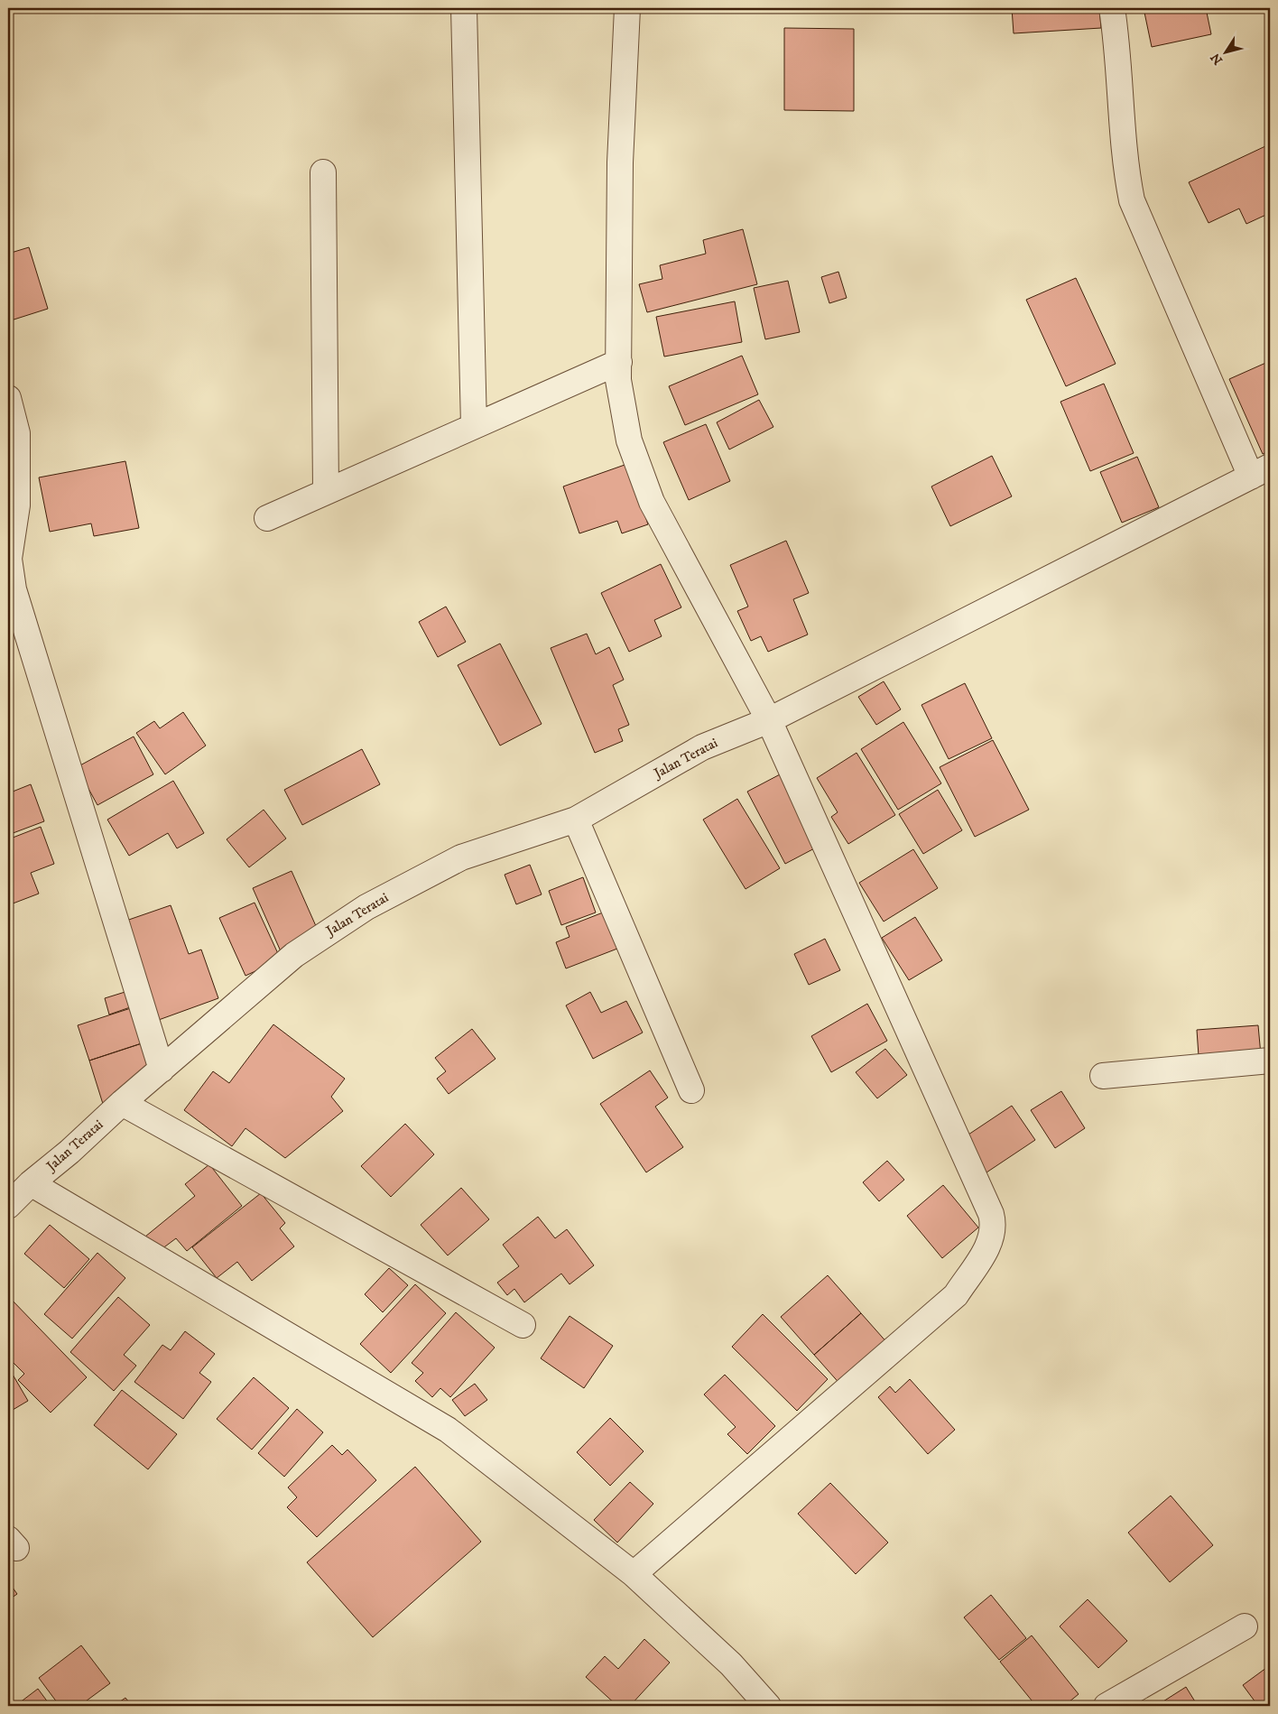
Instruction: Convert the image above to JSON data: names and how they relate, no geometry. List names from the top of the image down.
{
  "streets": {
    "street": ["Jalan Teratai"]
  },
  "north": "bottom left"
}
